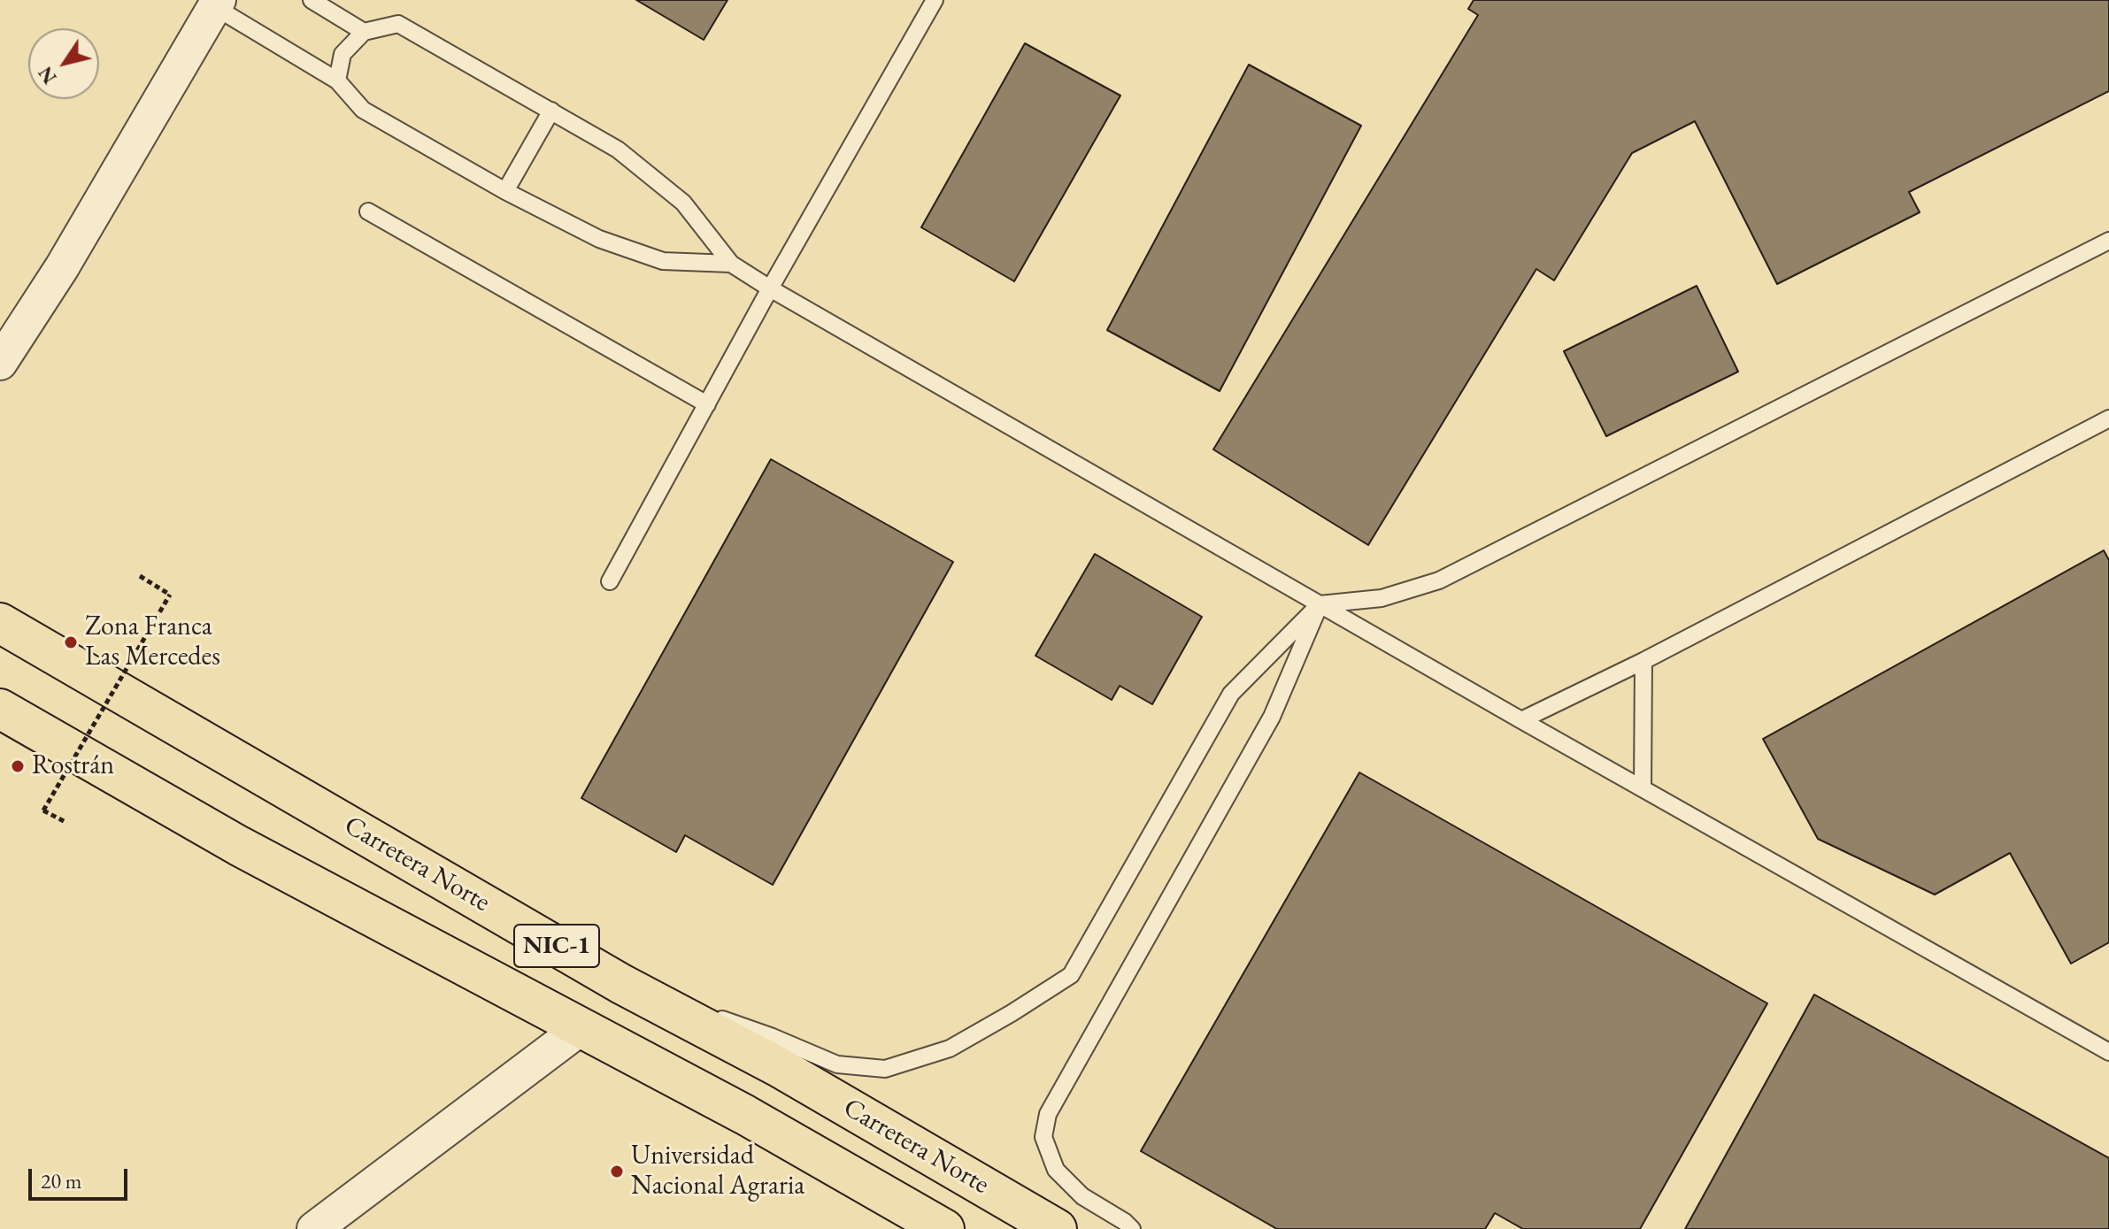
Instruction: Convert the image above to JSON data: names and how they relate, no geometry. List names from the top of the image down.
{
  "streets": {
    "highway": ["Carretera Norte", "NIC-1"]
  },
  "places": ["Zona Franca Las Mercedes", "Rostrán", "Universidad Nacional Agraria"],
  "scale_bar": "20 m",
  "north": "bottom left"
}
